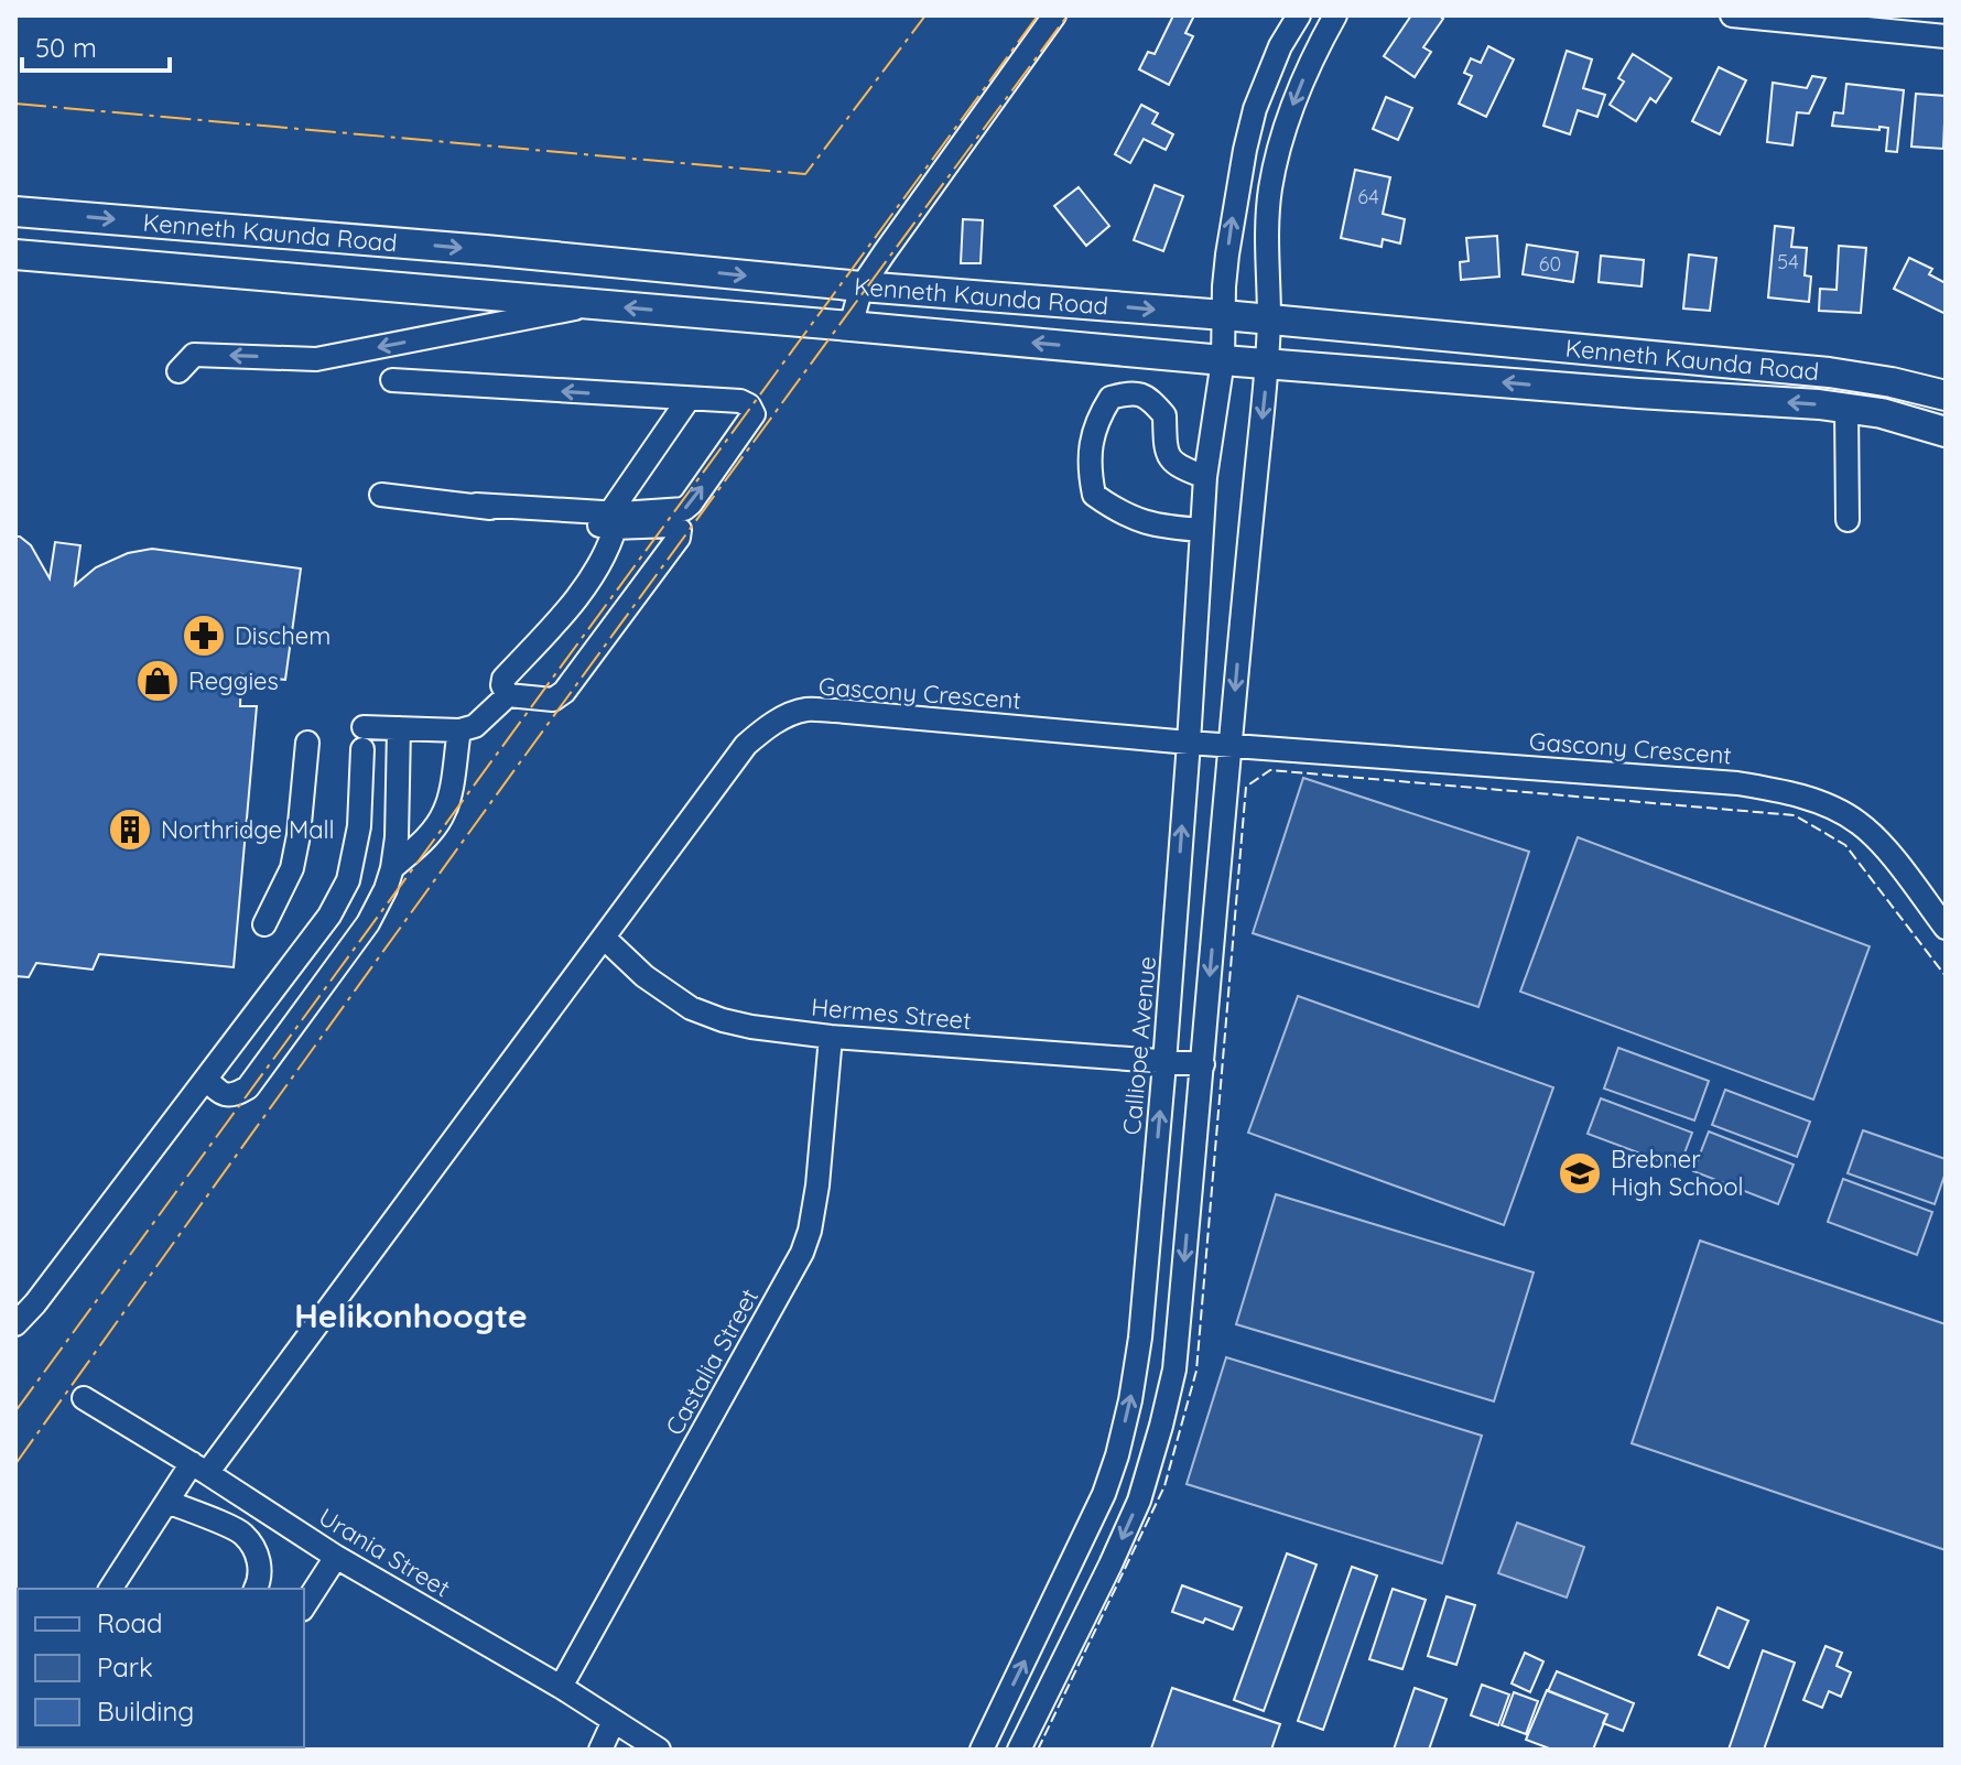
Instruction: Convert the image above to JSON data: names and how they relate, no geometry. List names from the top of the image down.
{
  "streets": {
    "main road": ["Kenneth Kaunda Road"],
    "street": [
      "Gascony Crescent",
      "Hermes Street",
      "Calliope Avenue",
      "Castalia Street",
      "Urania Street"
    ]
  },
  "crossings": [
    ["Kenneth Kaunda Road", "Calliope Avenue"],
    ["Gascony Crescent", "Hermes Street"],
    ["Gascony Crescent", "Calliope Avenue"],
    ["Gascony Crescent", "Urania Street"],
    ["Hermes Street", "Calliope Avenue"],
    ["Hermes Street", "Castalia Street"],
    ["Castalia Street", "Urania Street"]
  ],
  "districts": ["Helikonhoogte"],
  "places": {
    "pharmacy": ["Dischem"],
    "shop": ["Reggies"],
    "building": ["Northridge Mall"],
    "school or university": ["Brebner High School"]
  },
  "house_numbers": ["64", "54", "60"],
  "legend": ["Road", "Park", "Building"],
  "scale_bar": "50 m"
}
